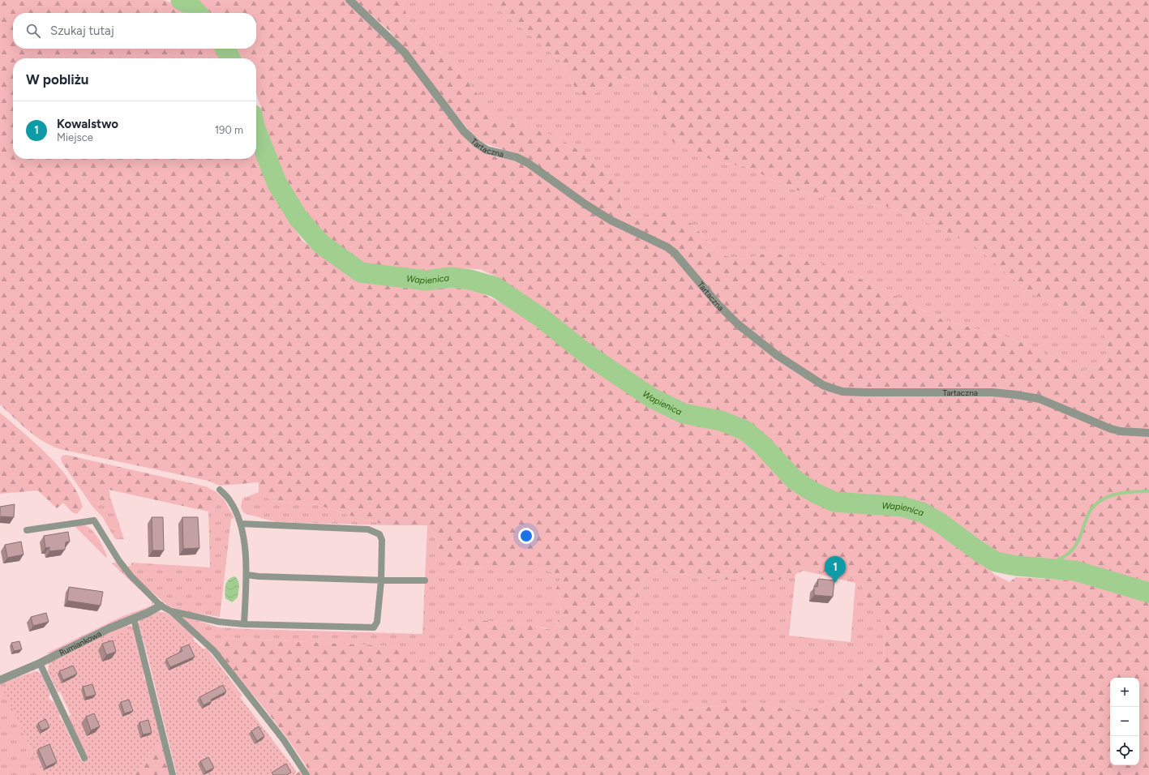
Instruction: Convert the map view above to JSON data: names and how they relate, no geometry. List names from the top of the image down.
{
  "streets": {
    "street": ["Tartaczna", "Rumiankowa"]
  },
  "water": ["Wapienica"],
  "page": {
    "search": "Szukaj tutaj",
    "heading": "W pobliżu",
    "list": [
      {
        "mark": "1",
        "name": "Kowalstwo",
        "note": "Miejsce",
        "value": "190 m"
      }
    ],
    "pins": "1",
    "map_buttons": ["+", "−"]
  }
}
